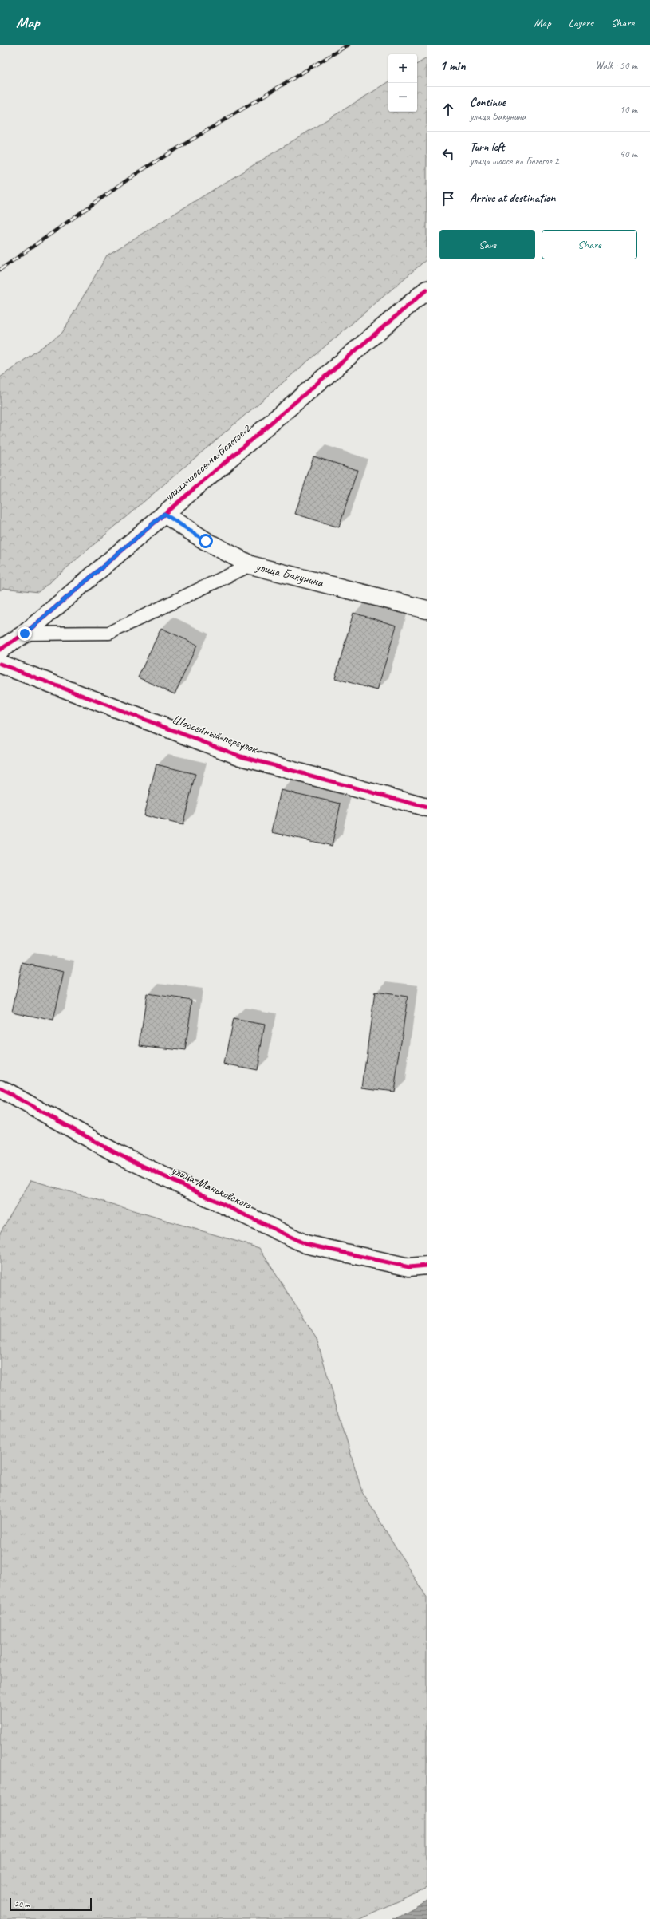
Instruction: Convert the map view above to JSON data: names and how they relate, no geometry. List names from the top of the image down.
{
  "streets": {
    "street": [
      "улица шоссе на Бологое 2",
      "улица Бакунина",
      "Шоссейный переулок",
      "улица Маньковского"
    ]
  },
  "crossings": [
    ["улица шоссе на Бологое 2", "улица Бакунина"]
  ],
  "scale_bar": "20 m",
  "page": {
    "header": "Map",
    "nav": ["Map", "Layers", "Share"],
    "heading": ["1 min", "Walk · 50 m"],
    "map_buttons": ["+", "−"],
    "list": [
      ["Continue", "улица Бакунина", "10 m"],
      ["Turn left", "улица шоссе на Бологое 2", "40 m"],
      "Arrive at destination"
    ],
    "buttons": ["Save", "Share"],
    "scale": "20 m"
  }
}
